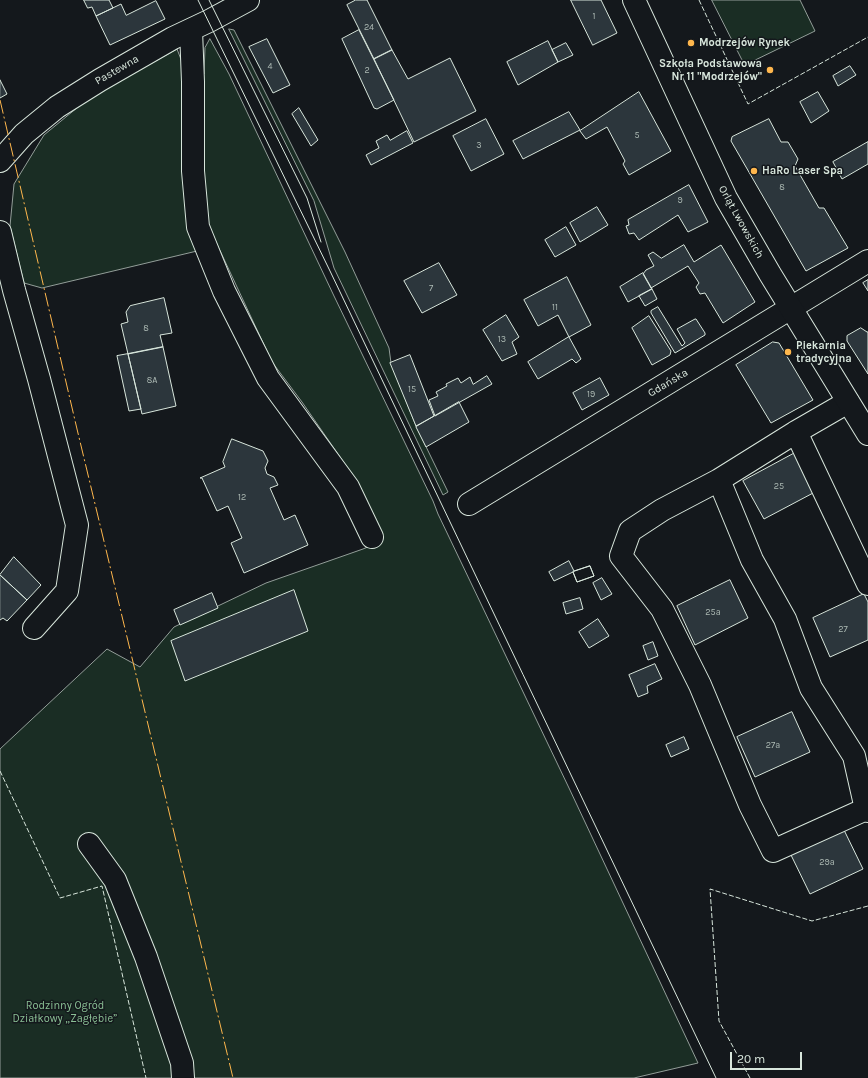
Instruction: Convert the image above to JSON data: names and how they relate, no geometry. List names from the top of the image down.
{
  "streets": {
    "street": ["Pastewna", "Orląt Lwowskich", "Gdańska"]
  },
  "crossings": [
    ["Orląt Lwowskich", "Gdańska"]
  ],
  "parks": ["Rodzinny Ogród Działkowy „Zagłębie”"],
  "places": [
    "Modrzejów Rynek",
    "Szkoła Podstawowa Nr 11 \"Modrzejów\"",
    "HaRo Laser Spa",
    "Piekarnia tradycyjna"
  ],
  "house_numbers": [
    "1",
    "24",
    "4",
    "2",
    "5",
    "3",
    "8",
    "9",
    "7",
    "11",
    "8",
    "13",
    "8A",
    "15",
    "19",
    "25",
    "12",
    "25a",
    "27",
    "27a",
    "29a"
  ],
  "scale_bar": "20 m"
}
